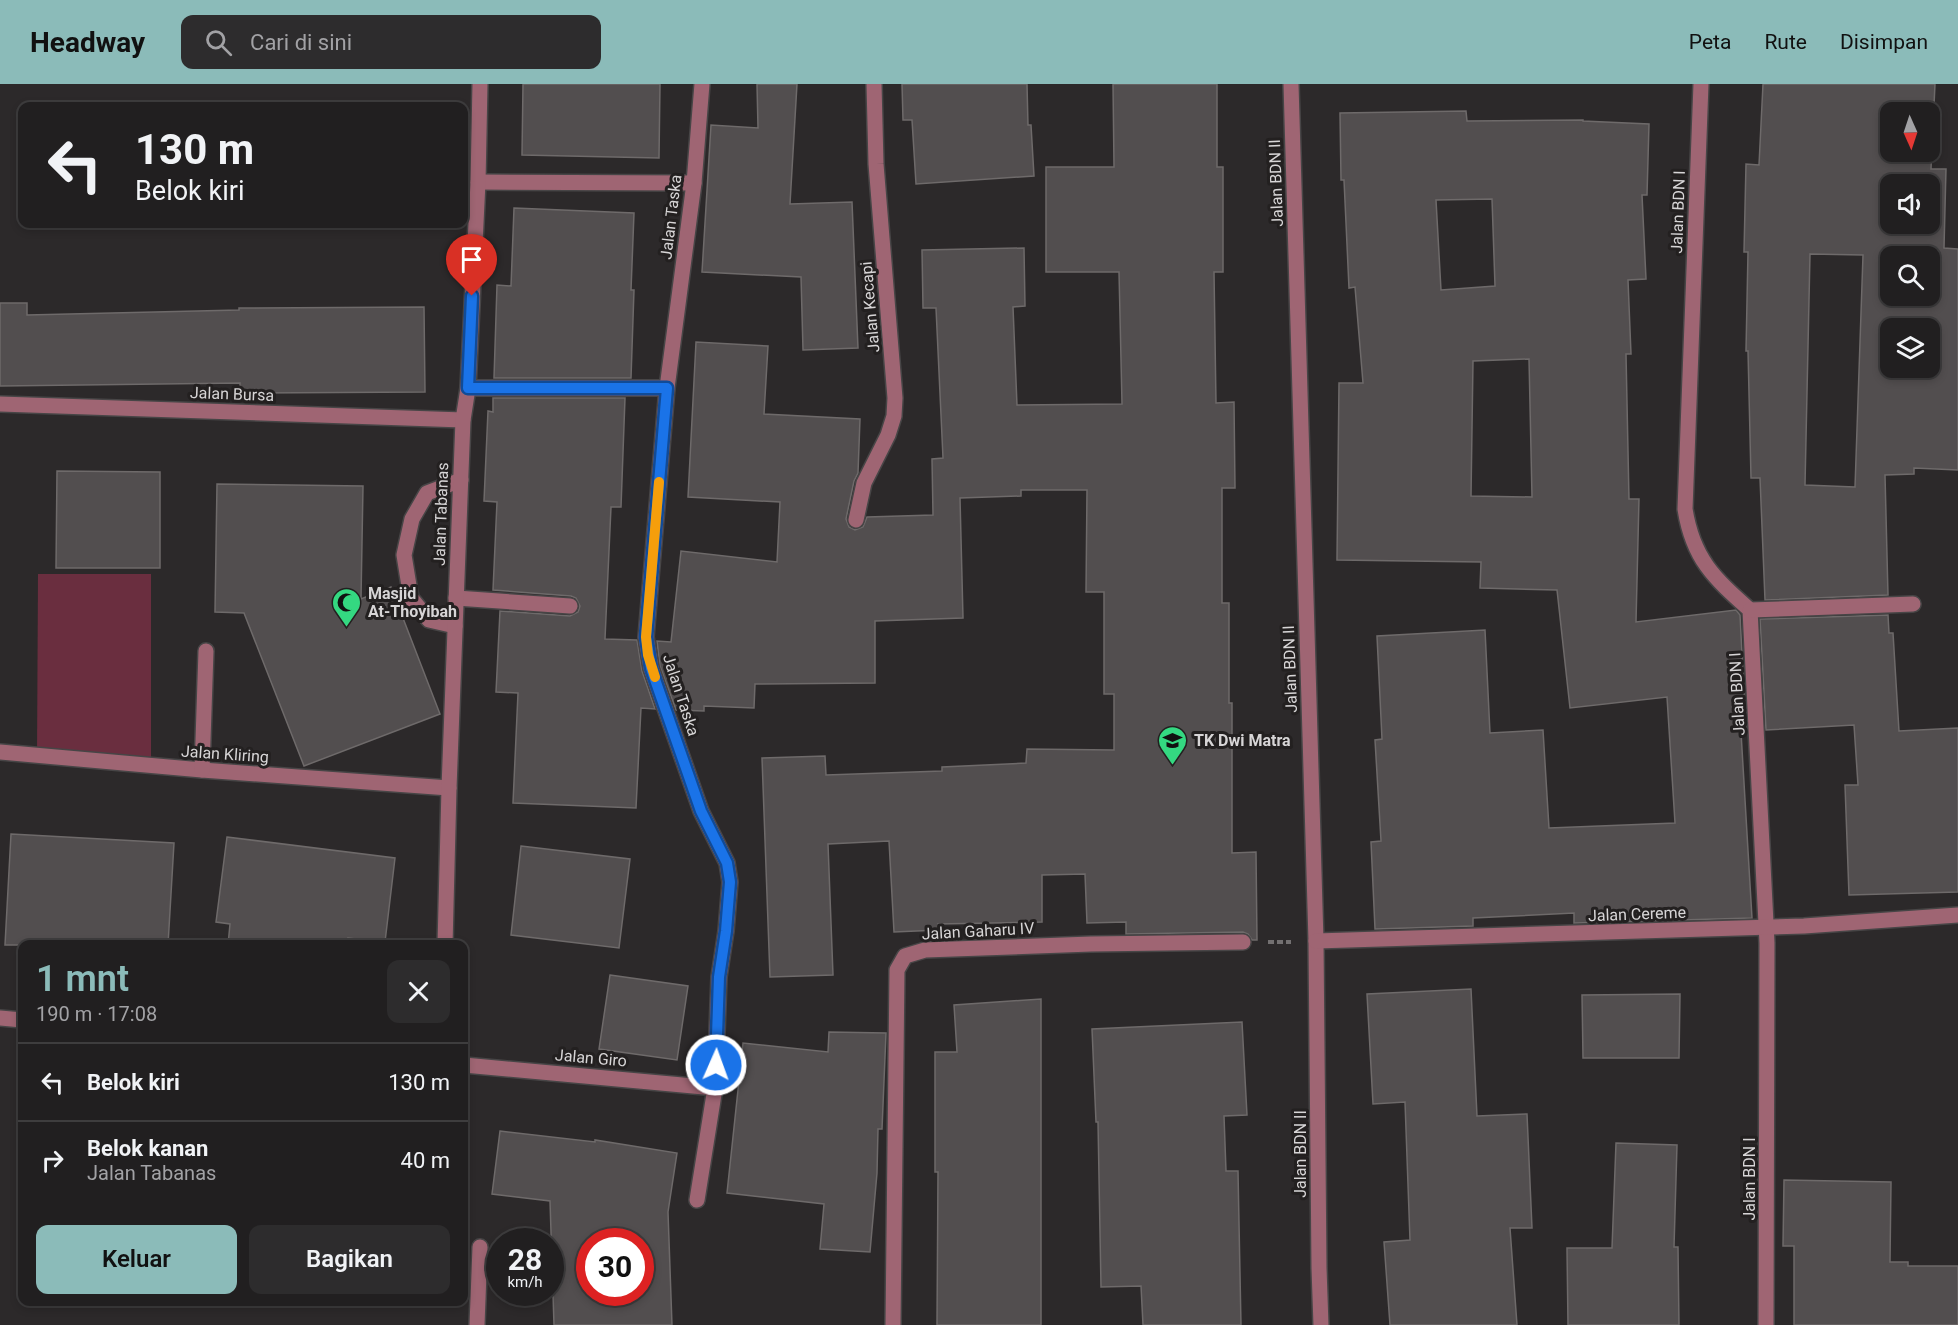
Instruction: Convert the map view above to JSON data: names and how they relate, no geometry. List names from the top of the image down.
{
  "streets": {
    "street": [
      "Jalan BDN II",
      "Jalan BDN I",
      "Jalan Taska",
      "Jalan Kecapi",
      "Jalan Bursa",
      "Jalan Tabanas",
      "Jalan Kliring",
      "Jalan Cereme",
      "Jalan Gaharu IV",
      "Jalan Giro"
    ]
  },
  "crossings": [
    ["Jalan BDN II", "Jalan Cereme"],
    ["Jalan BDN I", "Jalan Cereme"],
    ["Jalan Taska", "Jalan Giro"],
    ["Jalan Bursa", "Jalan Tabanas"],
    ["Jalan Tabanas", "Jalan Kliring"]
  ],
  "places": {
    "mosque": ["Masjid At-Thoyibah"],
    "school or university": ["TK Dwi Matra"]
  },
  "north": "bottom",
  "page": {
    "header": "Headway",
    "search": "Cari di sini",
    "nav": ["Peta", "Rute", "Disimpan"],
    "turn": ["130 m", "Belok kiri"],
    "heading": ["1 mnt", "190 m · 17:08"],
    "list": [
      {
        "name": "Belok kiri",
        "value": "130 m"
      },
      {
        "name": "Belok kanan",
        "note": "Jalan Tabanas",
        "value": "40 m"
      }
    ],
    "buttons": ["Keluar", "Bagikan"],
    "speed": "28 km/h",
    "limit": "30"
  }
}
